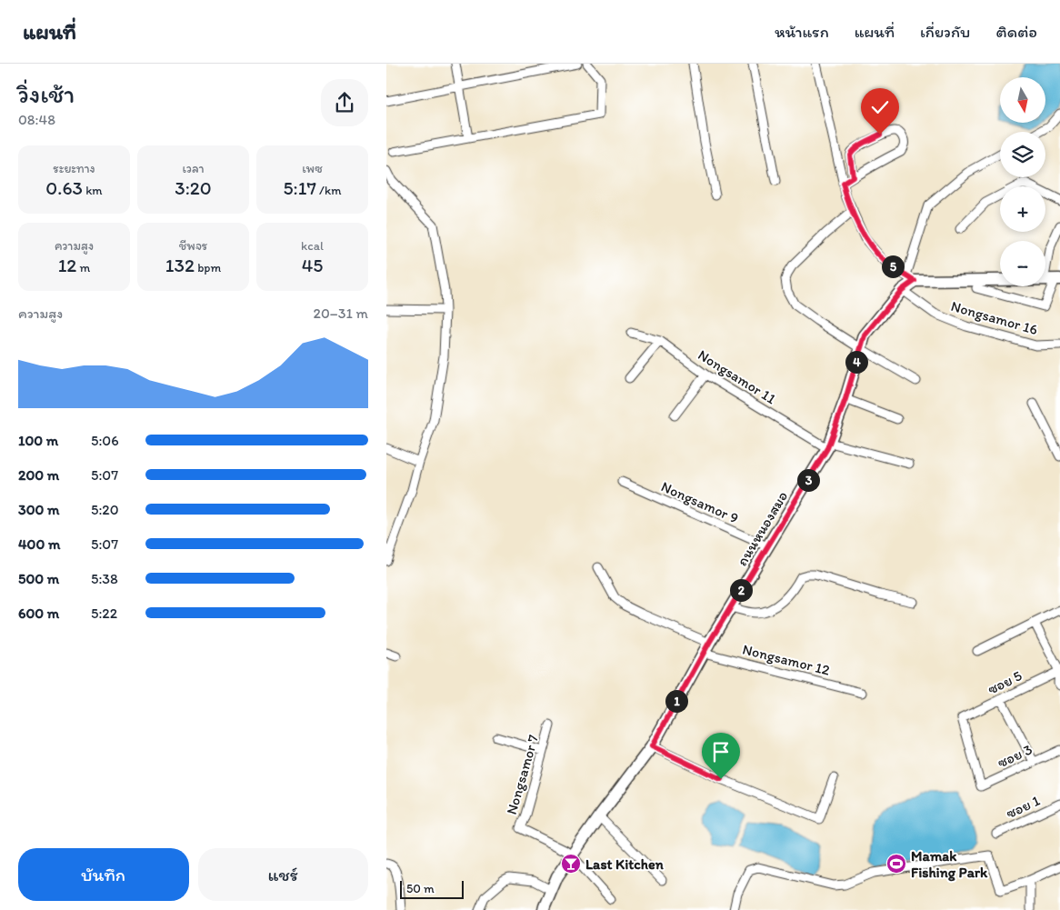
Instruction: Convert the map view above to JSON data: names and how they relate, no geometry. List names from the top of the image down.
{
  "streets": {
    "street": [
      "Nongsamor 16",
      "Nongsamor 11",
      "Nongsamor 9",
      "ถนนหนองสมอ",
      "Nongsamor 12",
      "ซอย 5",
      "ซอย 3",
      "Nongsamor 7",
      "ซอย 1"
    ]
  },
  "crossings": [
    ["Nongsamor 16", "ถนนหนองสมอ"],
    ["Nongsamor 11", "ถนนหนองสมอ"],
    ["Nongsamor 9", "ถนนหนองสมอ"],
    ["ถนนหนองสมอ", "Nongsamor 12"],
    ["ถนนหนองสมอ", "Nongsamor 7"],
    ["ซอย 5", "ซอย 3"]
  ],
  "places": {
    "bar": ["Last Kitchen"],
    "sports": ["Mamak Fishing Park"]
  },
  "scale_bar": "50 m",
  "north": "bottom",
  "page": {
    "header": "แผนที่",
    "nav": [
      "หน้าแรก",
      "แผนที่",
      "เกี่ยวกับ",
      "ติดต่อ"
    ],
    "heading": ["วิ่งเช้า", "08:48"],
    "map_buttons": ["+", "−"],
    "stats": [
      ["ระยะทาง", "0.63 km"],
      ["เวลา", "3:20"],
      ["เพซ", "5:17 /km"],
      ["ความสูง", "12 m"],
      ["ชีพจร", "132 bpm"],
      ["kcal", "45"]
    ],
    "pins": [
      "5",
      "4",
      "3",
      "2",
      "1"
    ],
    "chart": ["ความสูง", "20–31 m"],
    "list": [
      {
        "name": "100 m",
        "note": "5:06"
      },
      {
        "name": "200 m",
        "note": "5:07"
      },
      {
        "name": "300 m",
        "note": "5:20"
      },
      {
        "name": "400 m",
        "note": "5:07"
      },
      {
        "name": "500 m",
        "note": "5:38"
      },
      {
        "name": "600 m",
        "note": "5:22"
      }
    ],
    "buttons": ["บันทึก", "แชร์"],
    "scale": "50 m"
  }
}
